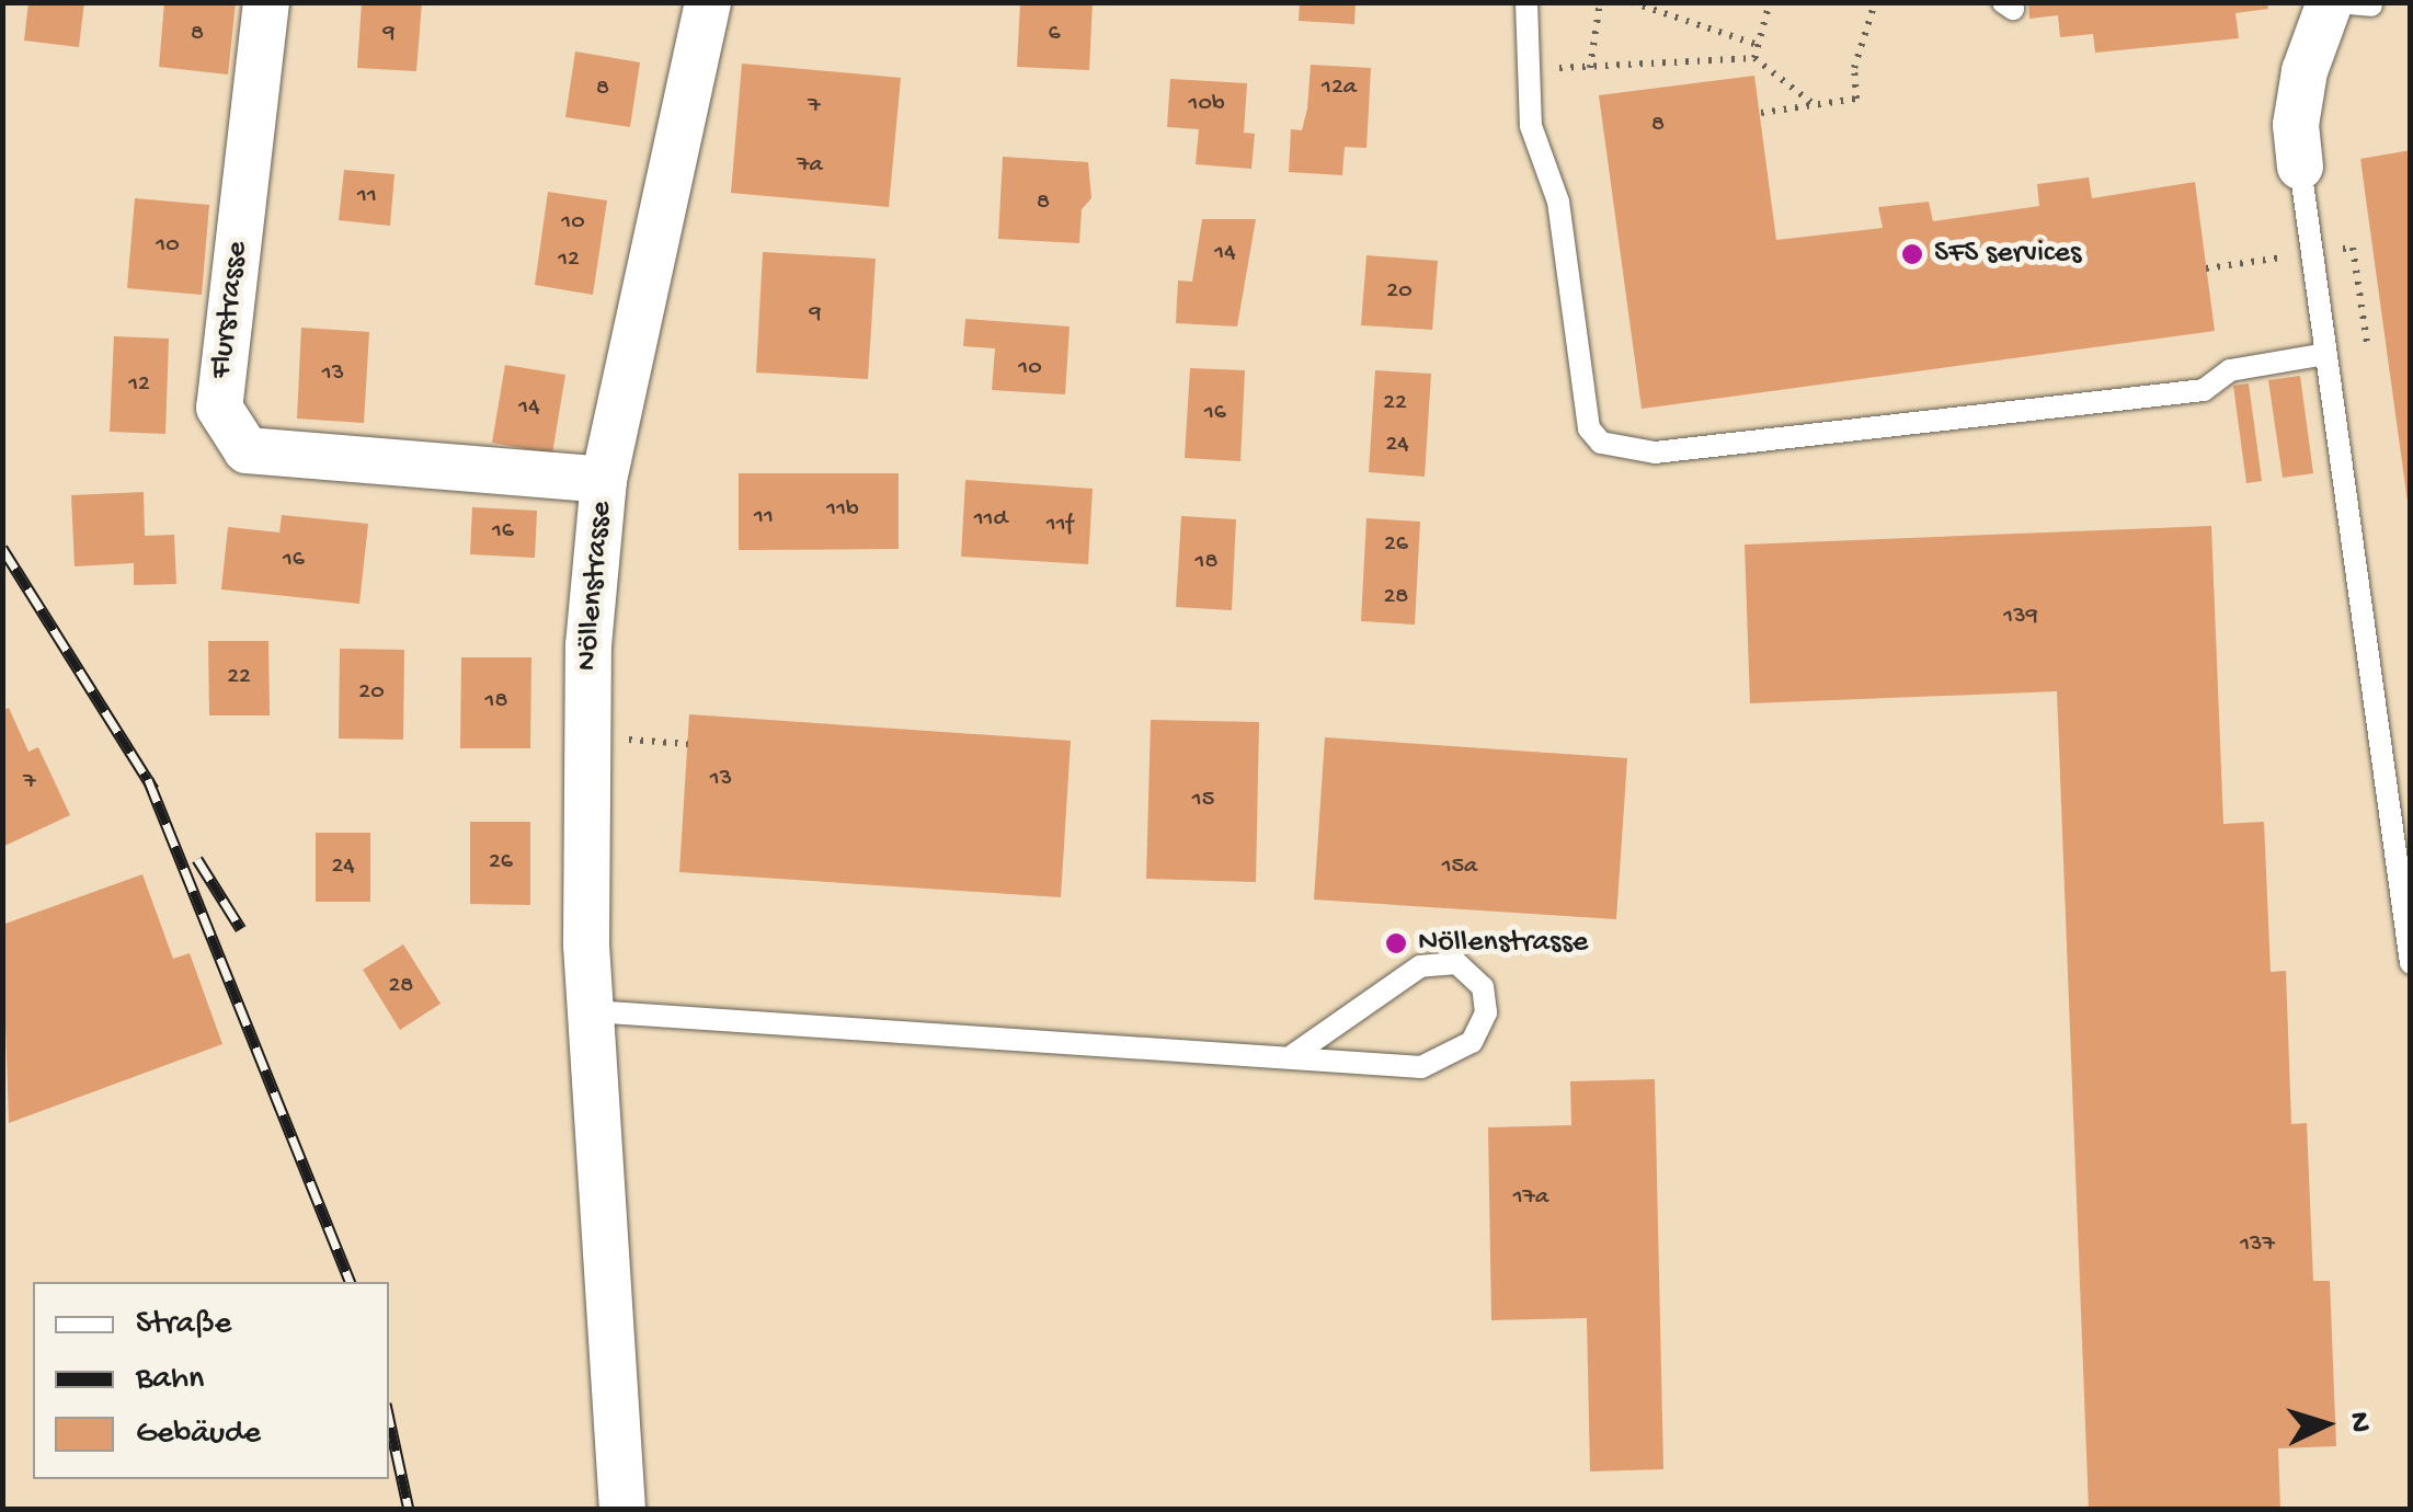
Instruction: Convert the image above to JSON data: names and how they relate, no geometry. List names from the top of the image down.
{
  "streets": {
    "street": ["Flurstrasse", "Nöllenstrasse"]
  },
  "crossings": [
    ["Flurstrasse", "Nöllenstrasse"]
  ],
  "places": ["SFS services", "Nöllenstrasse"],
  "house_numbers": [
    "8",
    "9",
    "6",
    "12a",
    "8",
    "10b",
    "7",
    "8",
    "7a",
    "11",
    "8",
    "10",
    "10",
    "14",
    "12",
    "20",
    "9",
    "10",
    "13",
    "12",
    "22",
    "14",
    "16",
    "24",
    "11b",
    "11",
    "11d",
    "11f",
    "16",
    "26",
    "16",
    "18",
    "28",
    "139",
    "22",
    "20",
    "18",
    "13",
    "7",
    "15",
    "26",
    "24",
    "15a",
    "28",
    "17a",
    "137"
  ],
  "legend": ["Straße", "Bahn", "Gebäude"],
  "north": "right"
}
